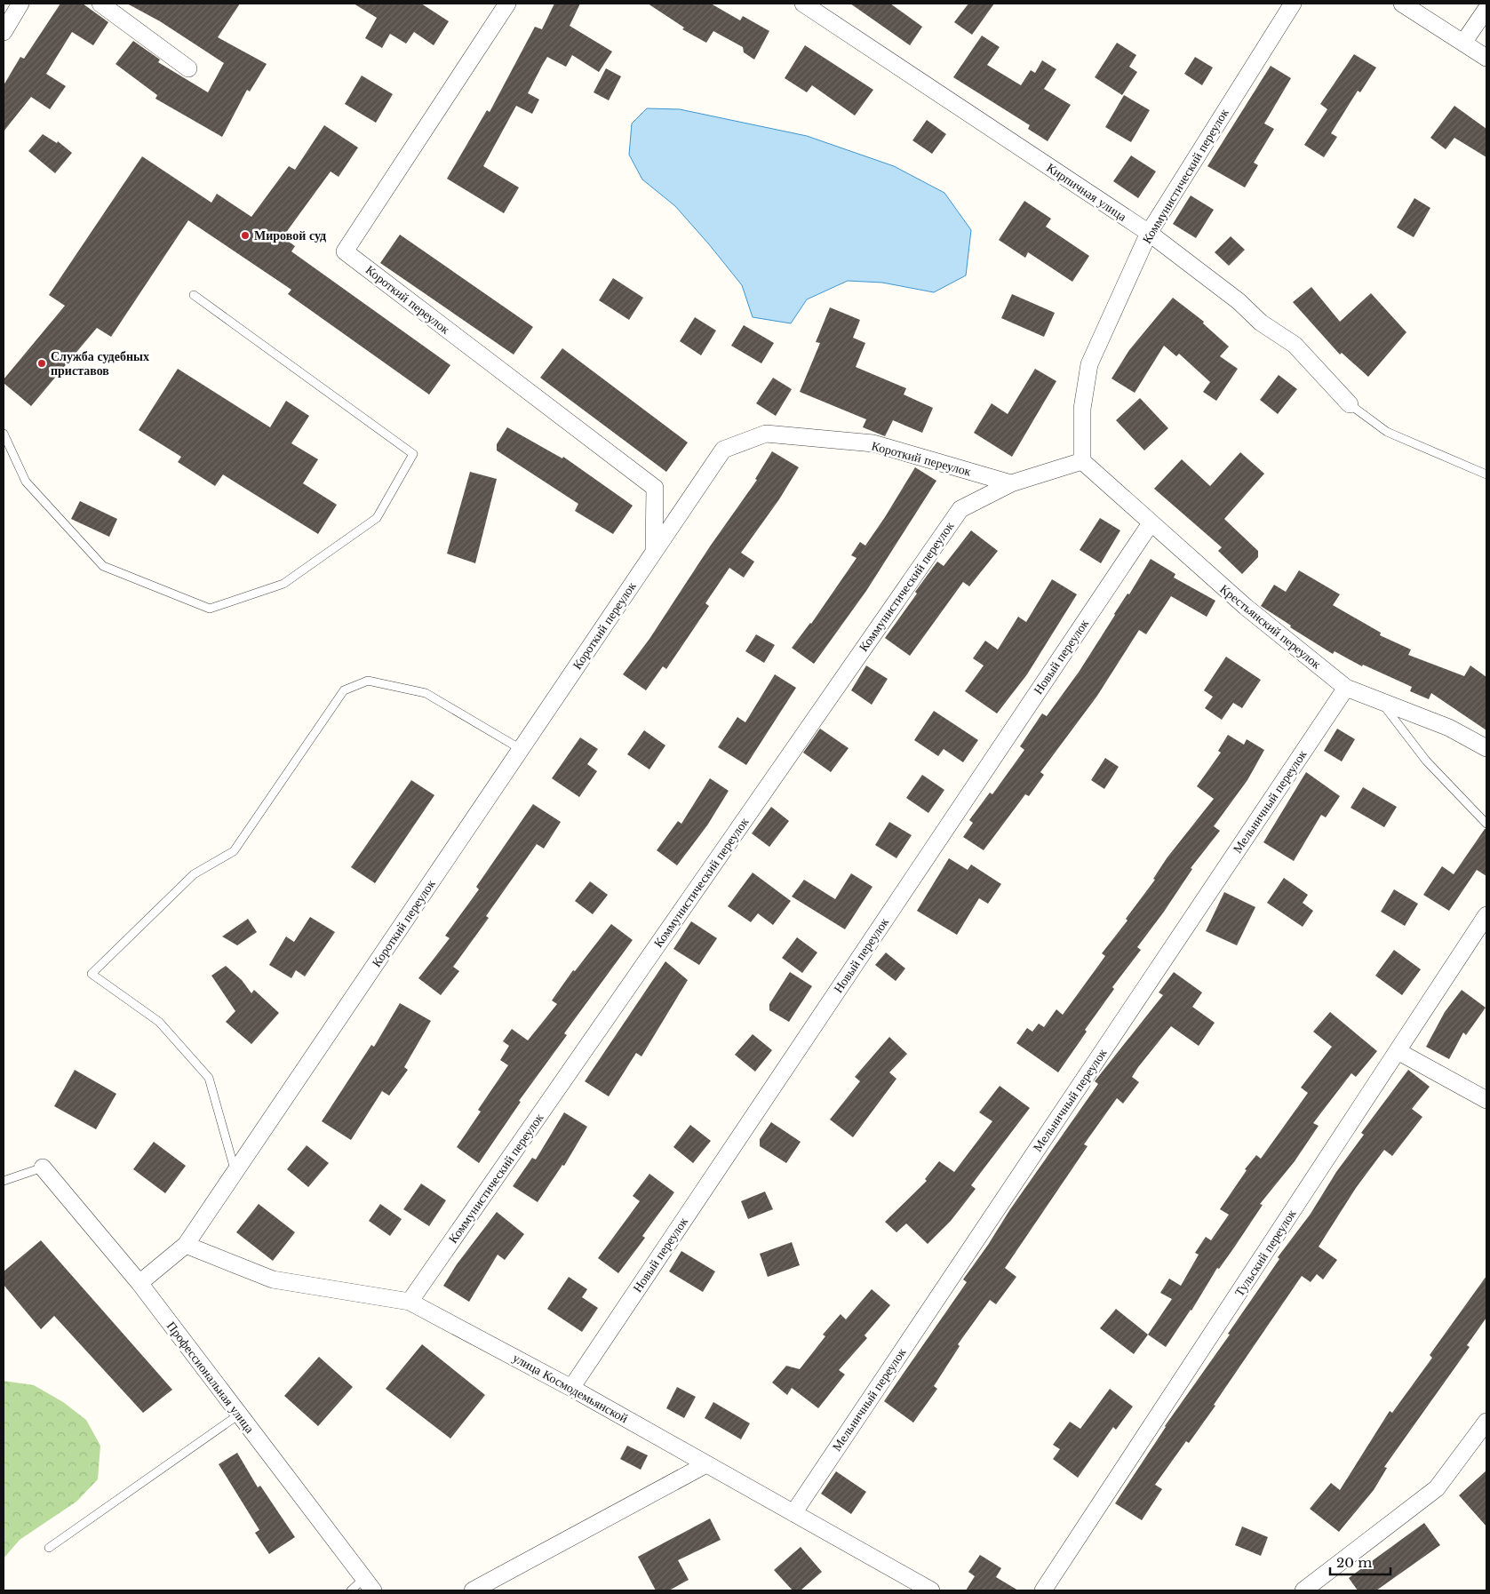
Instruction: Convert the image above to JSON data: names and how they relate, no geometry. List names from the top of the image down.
{
  "streets": {
    "street": [
      "Коммунистический переулок",
      "Кирпичная улица",
      "Короткий переулок",
      "Крестьянский переулок",
      "Новый переулок",
      "Мельничный переулок",
      "Тульский переулок",
      "Профессиональная улица",
      "улица Космодемьянской"
    ]
  },
  "crossings": [
    ["Коммунистический переулок", "Кирпичная улица"],
    ["Коммунистический переулок", "Короткий переулок"],
    ["Коммунистический переулок", "Крестьянский переулок"],
    ["Коммунистический переулок", "улица Космодемьянской"],
    ["Короткий переулок", "Профессиональная улица"],
    ["Короткий переулок", "улица Космодемьянской"],
    ["Крестьянский переулок", "Новый переулок"],
    ["Крестьянский переулок", "Мельничный переулок"],
    ["Новый переулок", "улица Космодемьянской"],
    ["Мельничный переулок", "улица Космодемьянской"]
  ],
  "places": ["Мировой суд", "Служба судебных приставов"],
  "scale_bar": "20 m"
}
